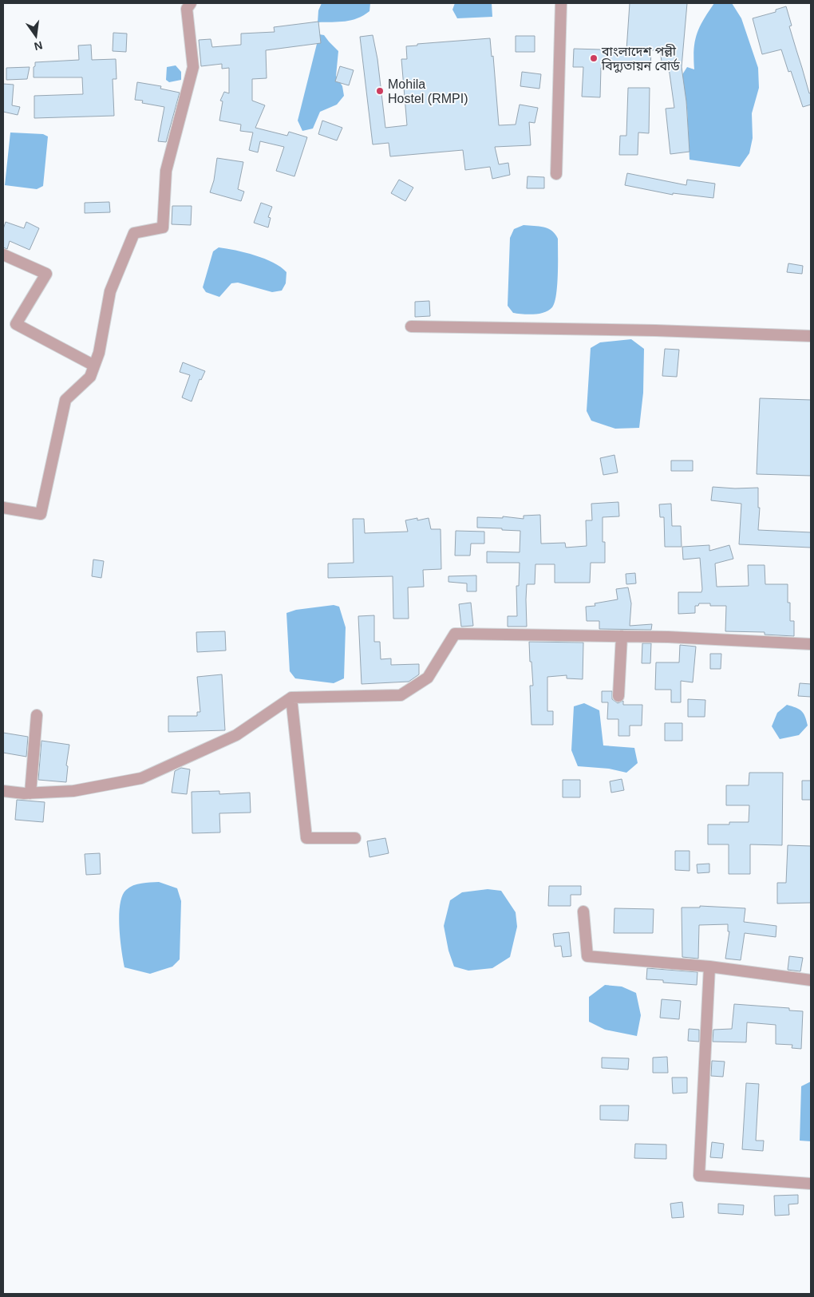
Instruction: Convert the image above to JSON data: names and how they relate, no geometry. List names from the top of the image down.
{
  "places": ["বাংলাদেশ পল্লী বিদ্যুতায়ন বোর্ড", "Mohila Hostel (RMPI)"],
  "north": "bottom"
}
